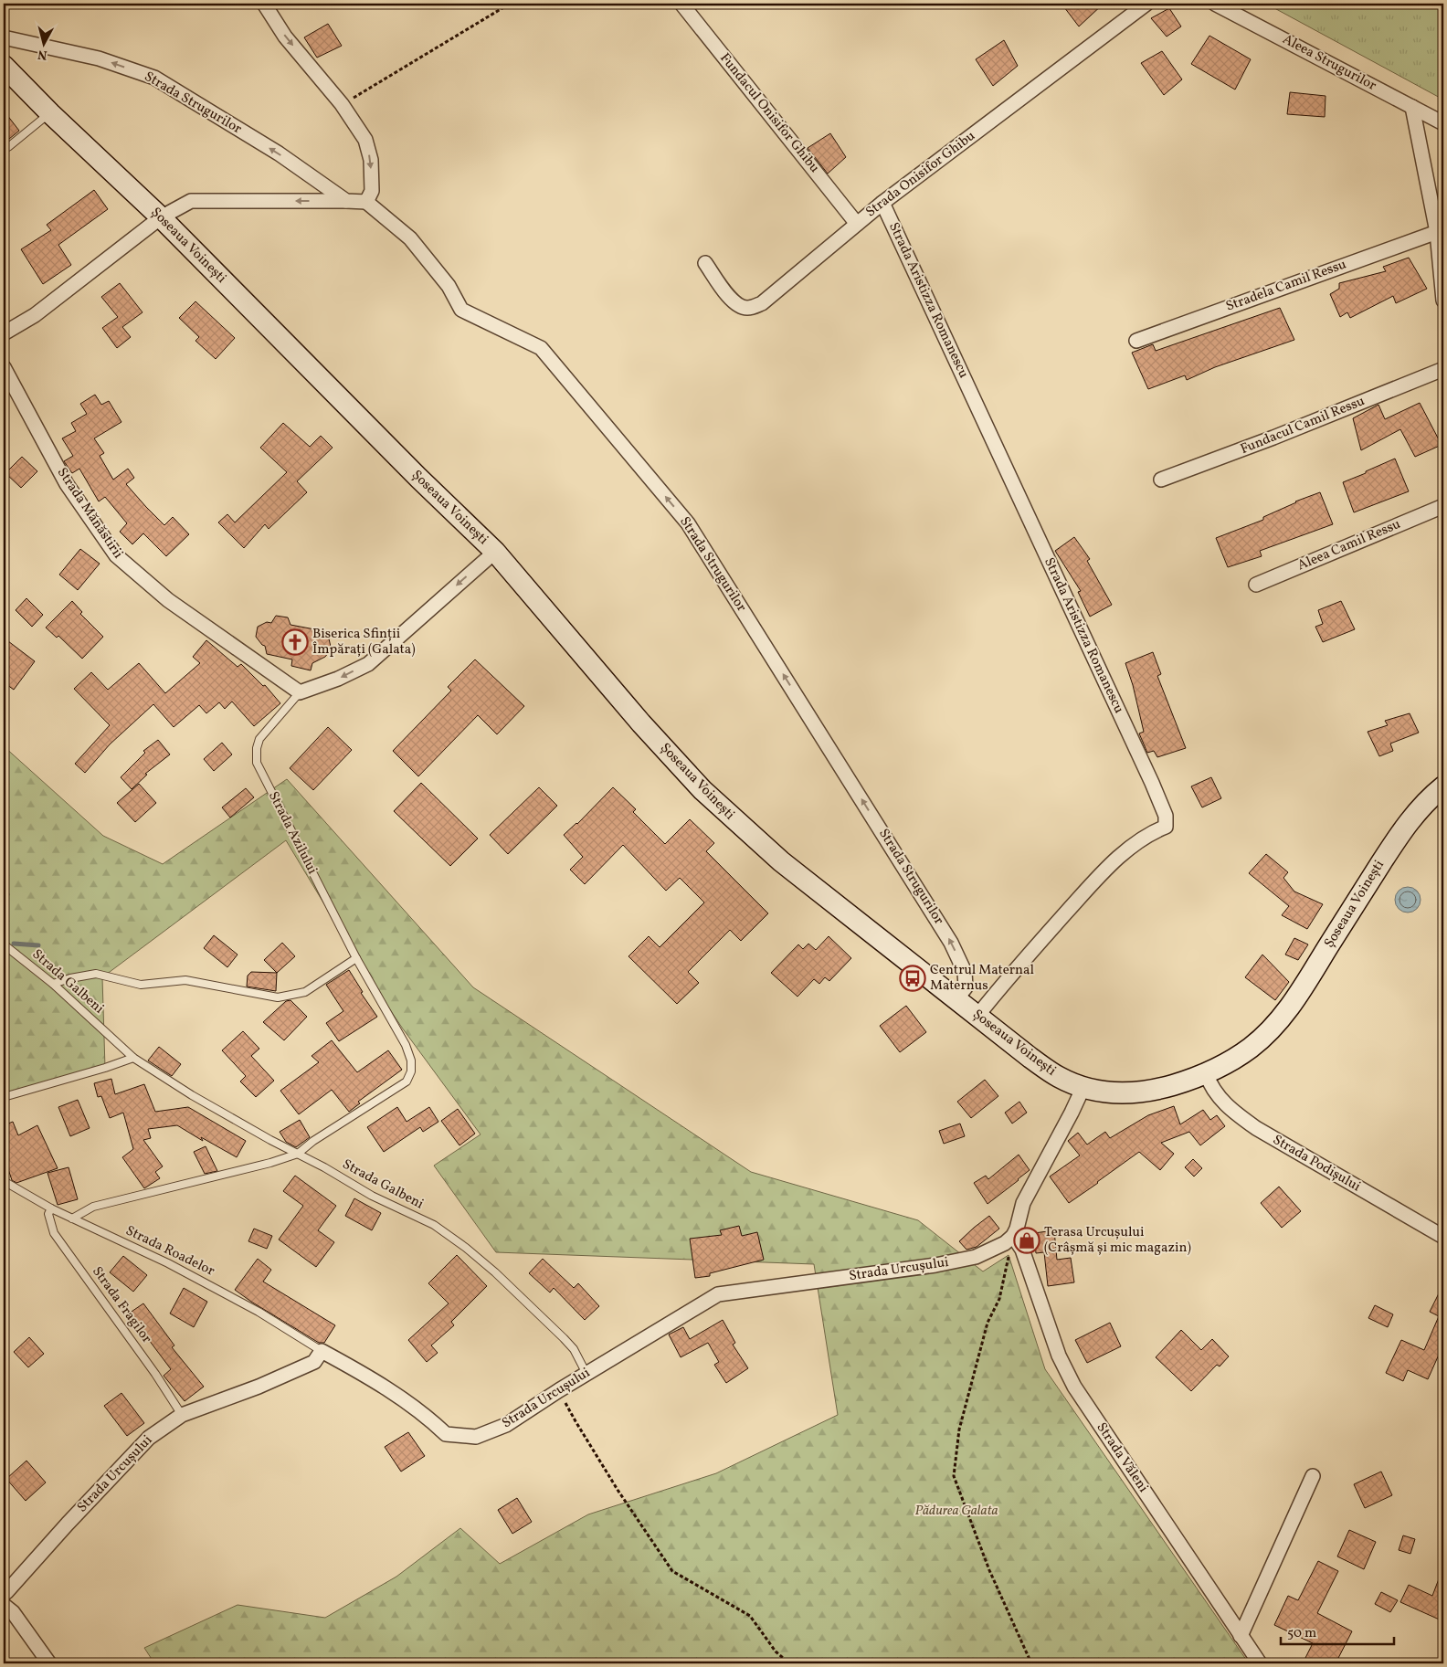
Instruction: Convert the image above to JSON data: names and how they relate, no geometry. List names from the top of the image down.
{
  "streets": {
    "main road": ["Șoseaua Voinești"],
    "street": [
      "Aleea Strugurilor",
      "Strada Strugurilor",
      "Fundacul Onisifor Ghibu",
      "Strada Onisifor Ghibu",
      "Stradela Camil Ressu",
      "Strada Aristizza Romanescu",
      "Fundacul Camil Ressu",
      "Strada Mănăstirii",
      "Aleea Camil Ressu",
      "Strada Azilului",
      "Strada Podișului",
      "Strada Urcușului",
      "Strada Văleni"
    ],
    "lane": ["Strada Galbeni", "Strada Roadelor", "Strada Fragilor"]
  },
  "crossings": [
    ["Strada Strugurilor", "Șoseaua Voinești"],
    ["Fundacul Onisifor Ghibu", "Strada Onisifor Ghibu"],
    ["Strada Onisifor Ghibu", "Strada Aristizza Romanescu"],
    ["Șoseaua Voinești", "Strada Aristizza Romanescu"],
    ["Șoseaua Voinești", "Strada Azilului"],
    ["Șoseaua Voinești", "Strada Podișului"],
    ["Strada Mănăstirii", "Strada Azilului"],
    ["Strada Azilului", "Strada Galbeni"],
    ["Strada Galbeni", "Strada Urcușului"],
    ["Strada Roadelor", "Strada Urcușului"],
    ["Strada Roadelor", "Strada Fragilor"],
    ["Strada Urcușului", "Strada Fragilor"],
    ["Strada Urcușului", "Strada Văleni"]
  ],
  "one_way": ["Strada Strugurilor"],
  "parks": ["Pădurea Galata"],
  "places": {
    "church": ["Biserica Sfinții Împărați (Galata)"],
    "bus stop": ["Centrul Maternal Maternus"],
    "shop": ["Terasa Urcușului (Crâșmă și mic magazin)"]
  },
  "scale_bar": "50 m",
  "north": "bottom"
}
